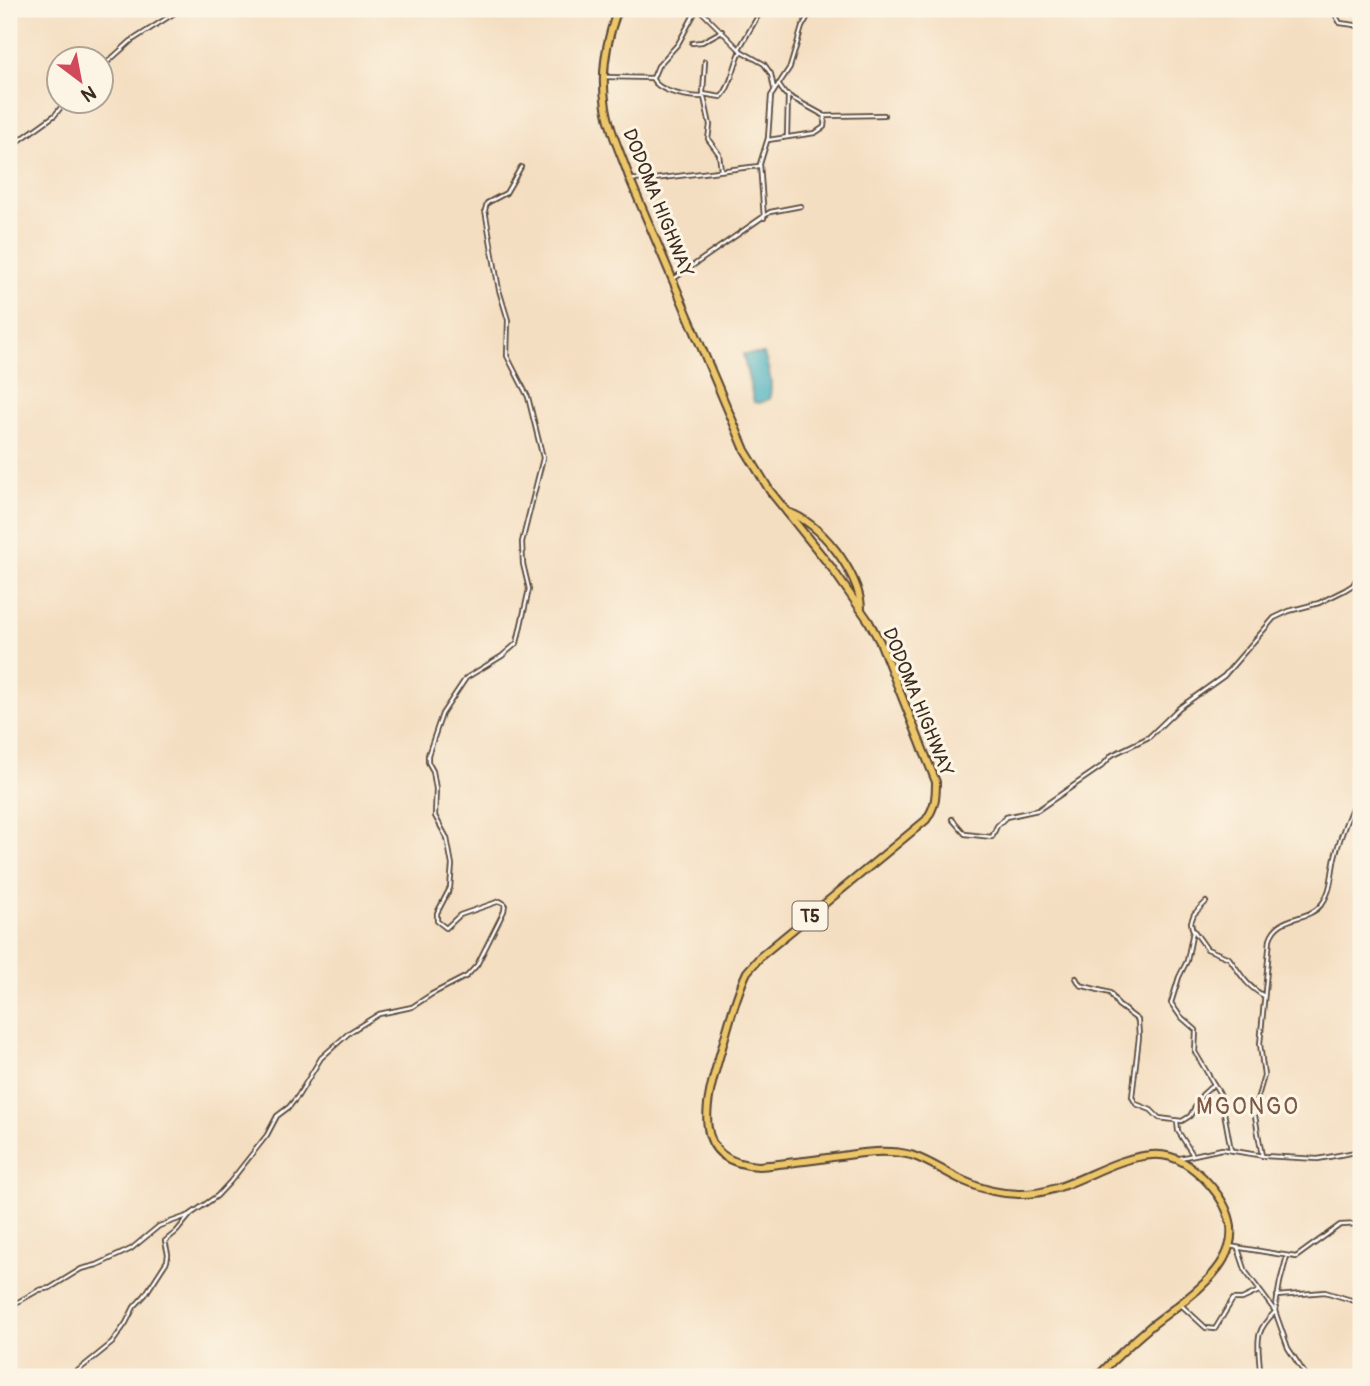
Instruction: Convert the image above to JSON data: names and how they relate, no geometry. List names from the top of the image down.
{
  "streets": {
    "highway": ["DODOMA HIGHWAY", "T5"]
  },
  "districts": ["MGONGO"],
  "north": "bottom right"
}
